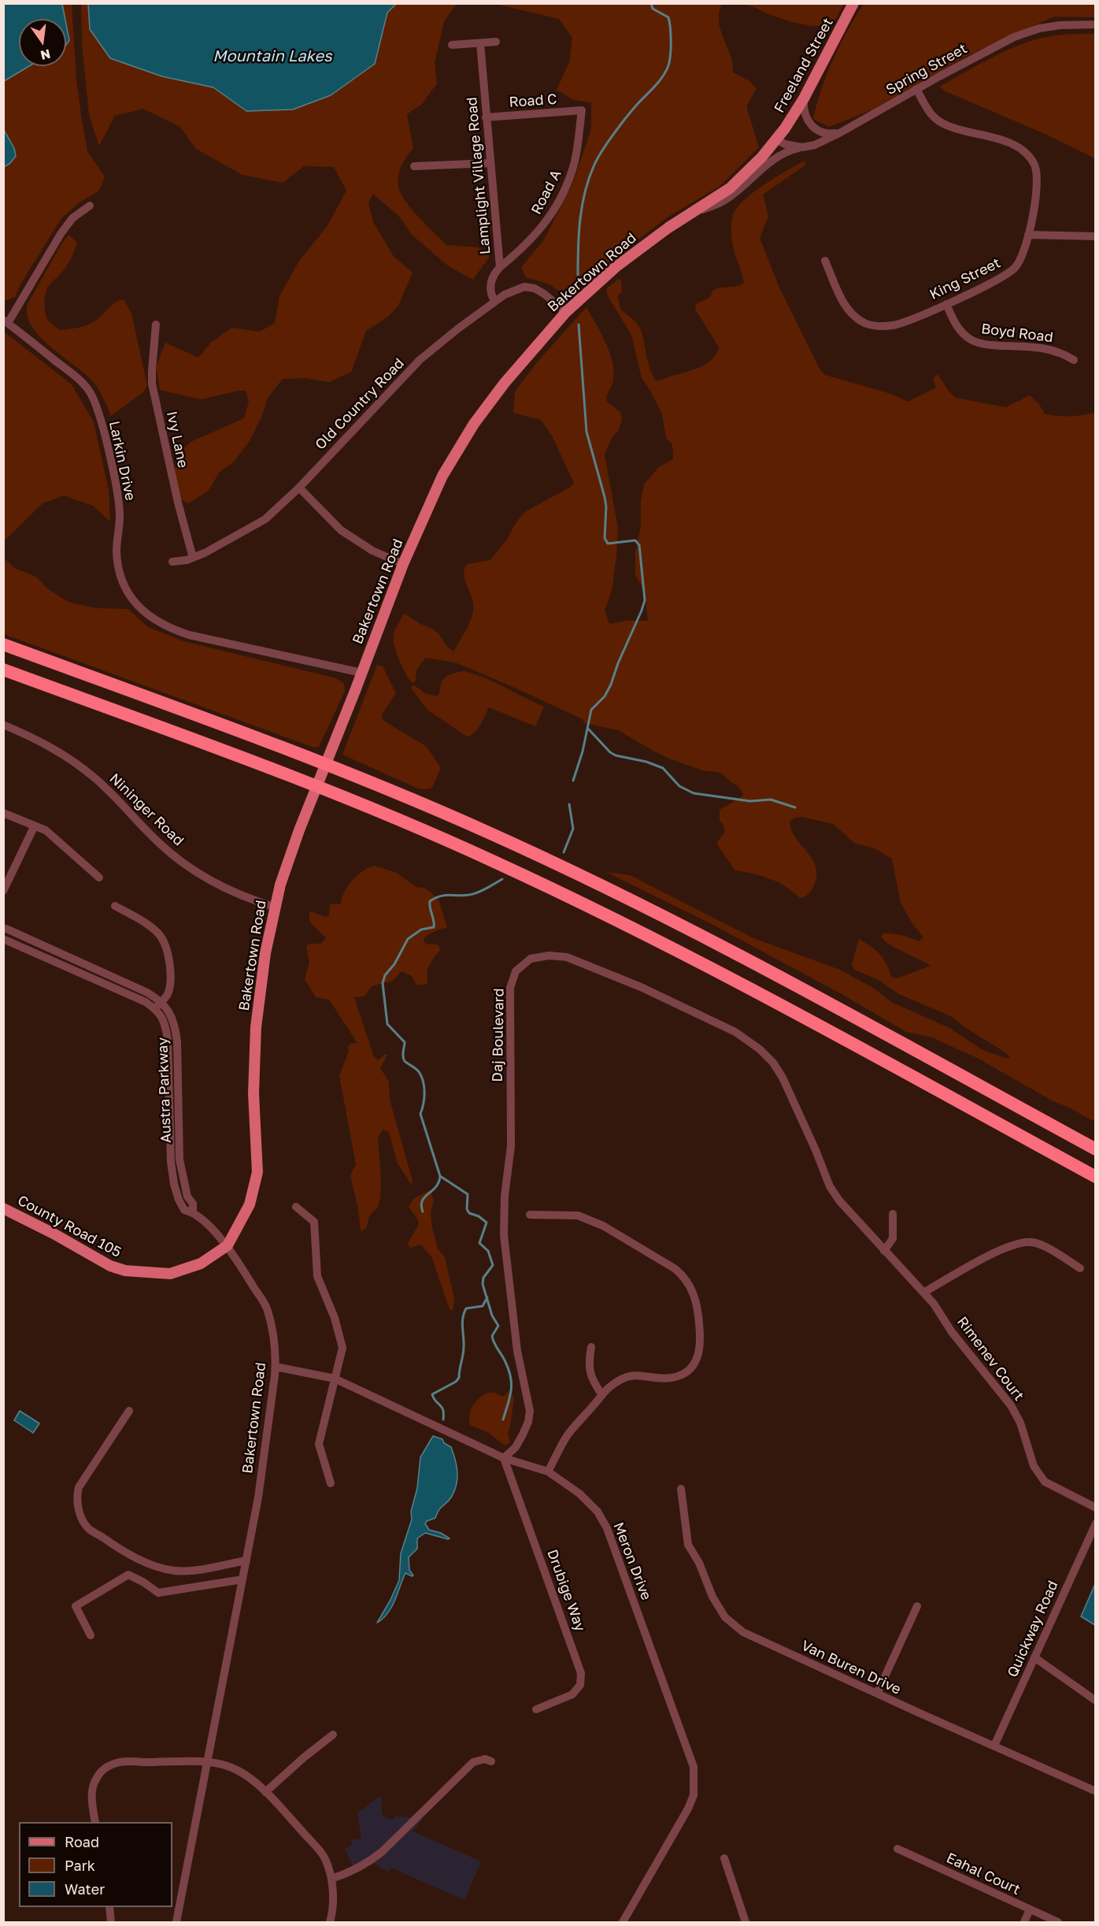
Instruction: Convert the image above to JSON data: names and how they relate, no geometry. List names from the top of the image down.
{
  "streets": {
    "main road": ["Freeland Street", "Bakertown Road", "County Road 105"],
    "street": [
      "Spring Street",
      "Road C",
      "Lamplight Village Road",
      "Road A",
      "King Street",
      "Boyd Road",
      "Old Country Road",
      "Ivy Lane",
      "Larkin Drive",
      "Nininger Road",
      "Daj Boulevard",
      "Austra Parkway",
      "Rimenev Court",
      "Meron Drive",
      "Drubige Way",
      "Quickway Road",
      "Van Buren Drive",
      "Eahal Court"
    ]
  },
  "crossings": [
    ["Freeland Street", "Bakertown Road"],
    ["Spring Street", "Bakertown Road"],
    ["Spring Street", "King Street"],
    ["Road C", "Lamplight Village Road"],
    ["Road C", "Road A"],
    ["Lamplight Village Road", "Road A"],
    ["Lamplight Village Road", "Old Country Road"],
    ["Bakertown Road", "Old Country Road"],
    ["Bakertown Road", "Larkin Drive"],
    ["Bakertown Road", "Nininger Road"],
    ["Bakertown Road", "Austra Parkway"],
    ["Bakertown Road", "County Road 105"],
    ["Bakertown Road", "Meron Drive"],
    ["King Street", "Boyd Road"],
    ["Old Country Road", "Ivy Lane"],
    ["Daj Boulevard", "Rimenev Court"],
    ["Daj Boulevard", "Meron Drive"],
    ["Daj Boulevard", "Drubige Way"],
    ["Austra Parkway", "County Road 105"],
    ["Meron Drive", "Drubige Way"],
    ["Quickway Road", "Van Buren Drive"]
  ],
  "water": ["Mountain Lakes"],
  "legend": ["Road", "Park", "Water"],
  "north": "bottom"
}
